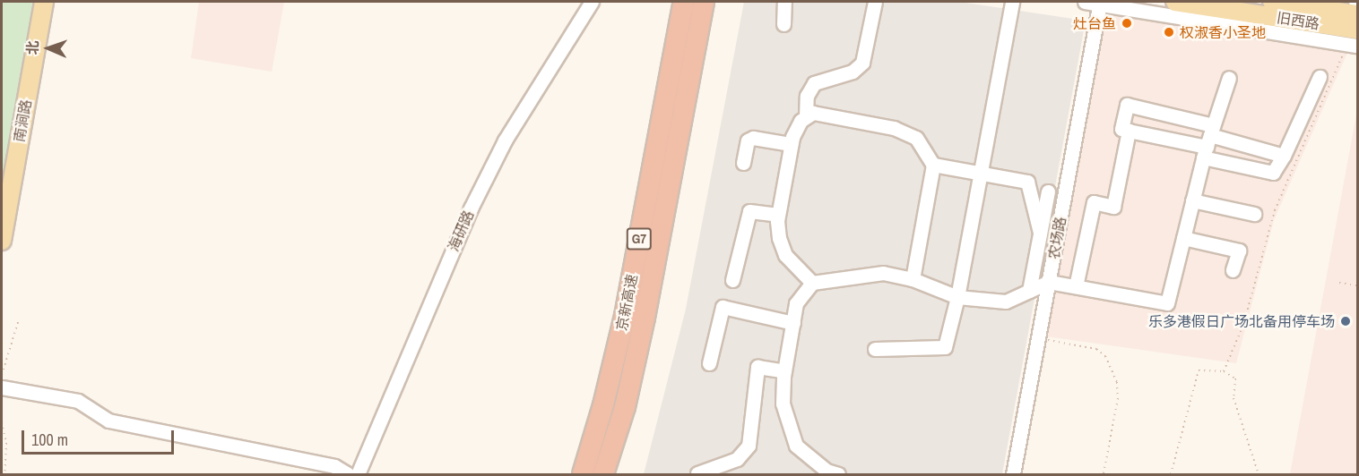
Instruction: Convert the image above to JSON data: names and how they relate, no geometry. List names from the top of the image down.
{
  "streets": {
    "highway": ["G7", "京新高速"],
    "main road": ["旧西路", "南涧路"],
    "street": ["海研路", "农场路"]
  },
  "places": ["灶台鱼", "权淑香小圣地", "乐多港假日广场北备用停车场"],
  "scale_bar": "100 m",
  "north": "left"
}
